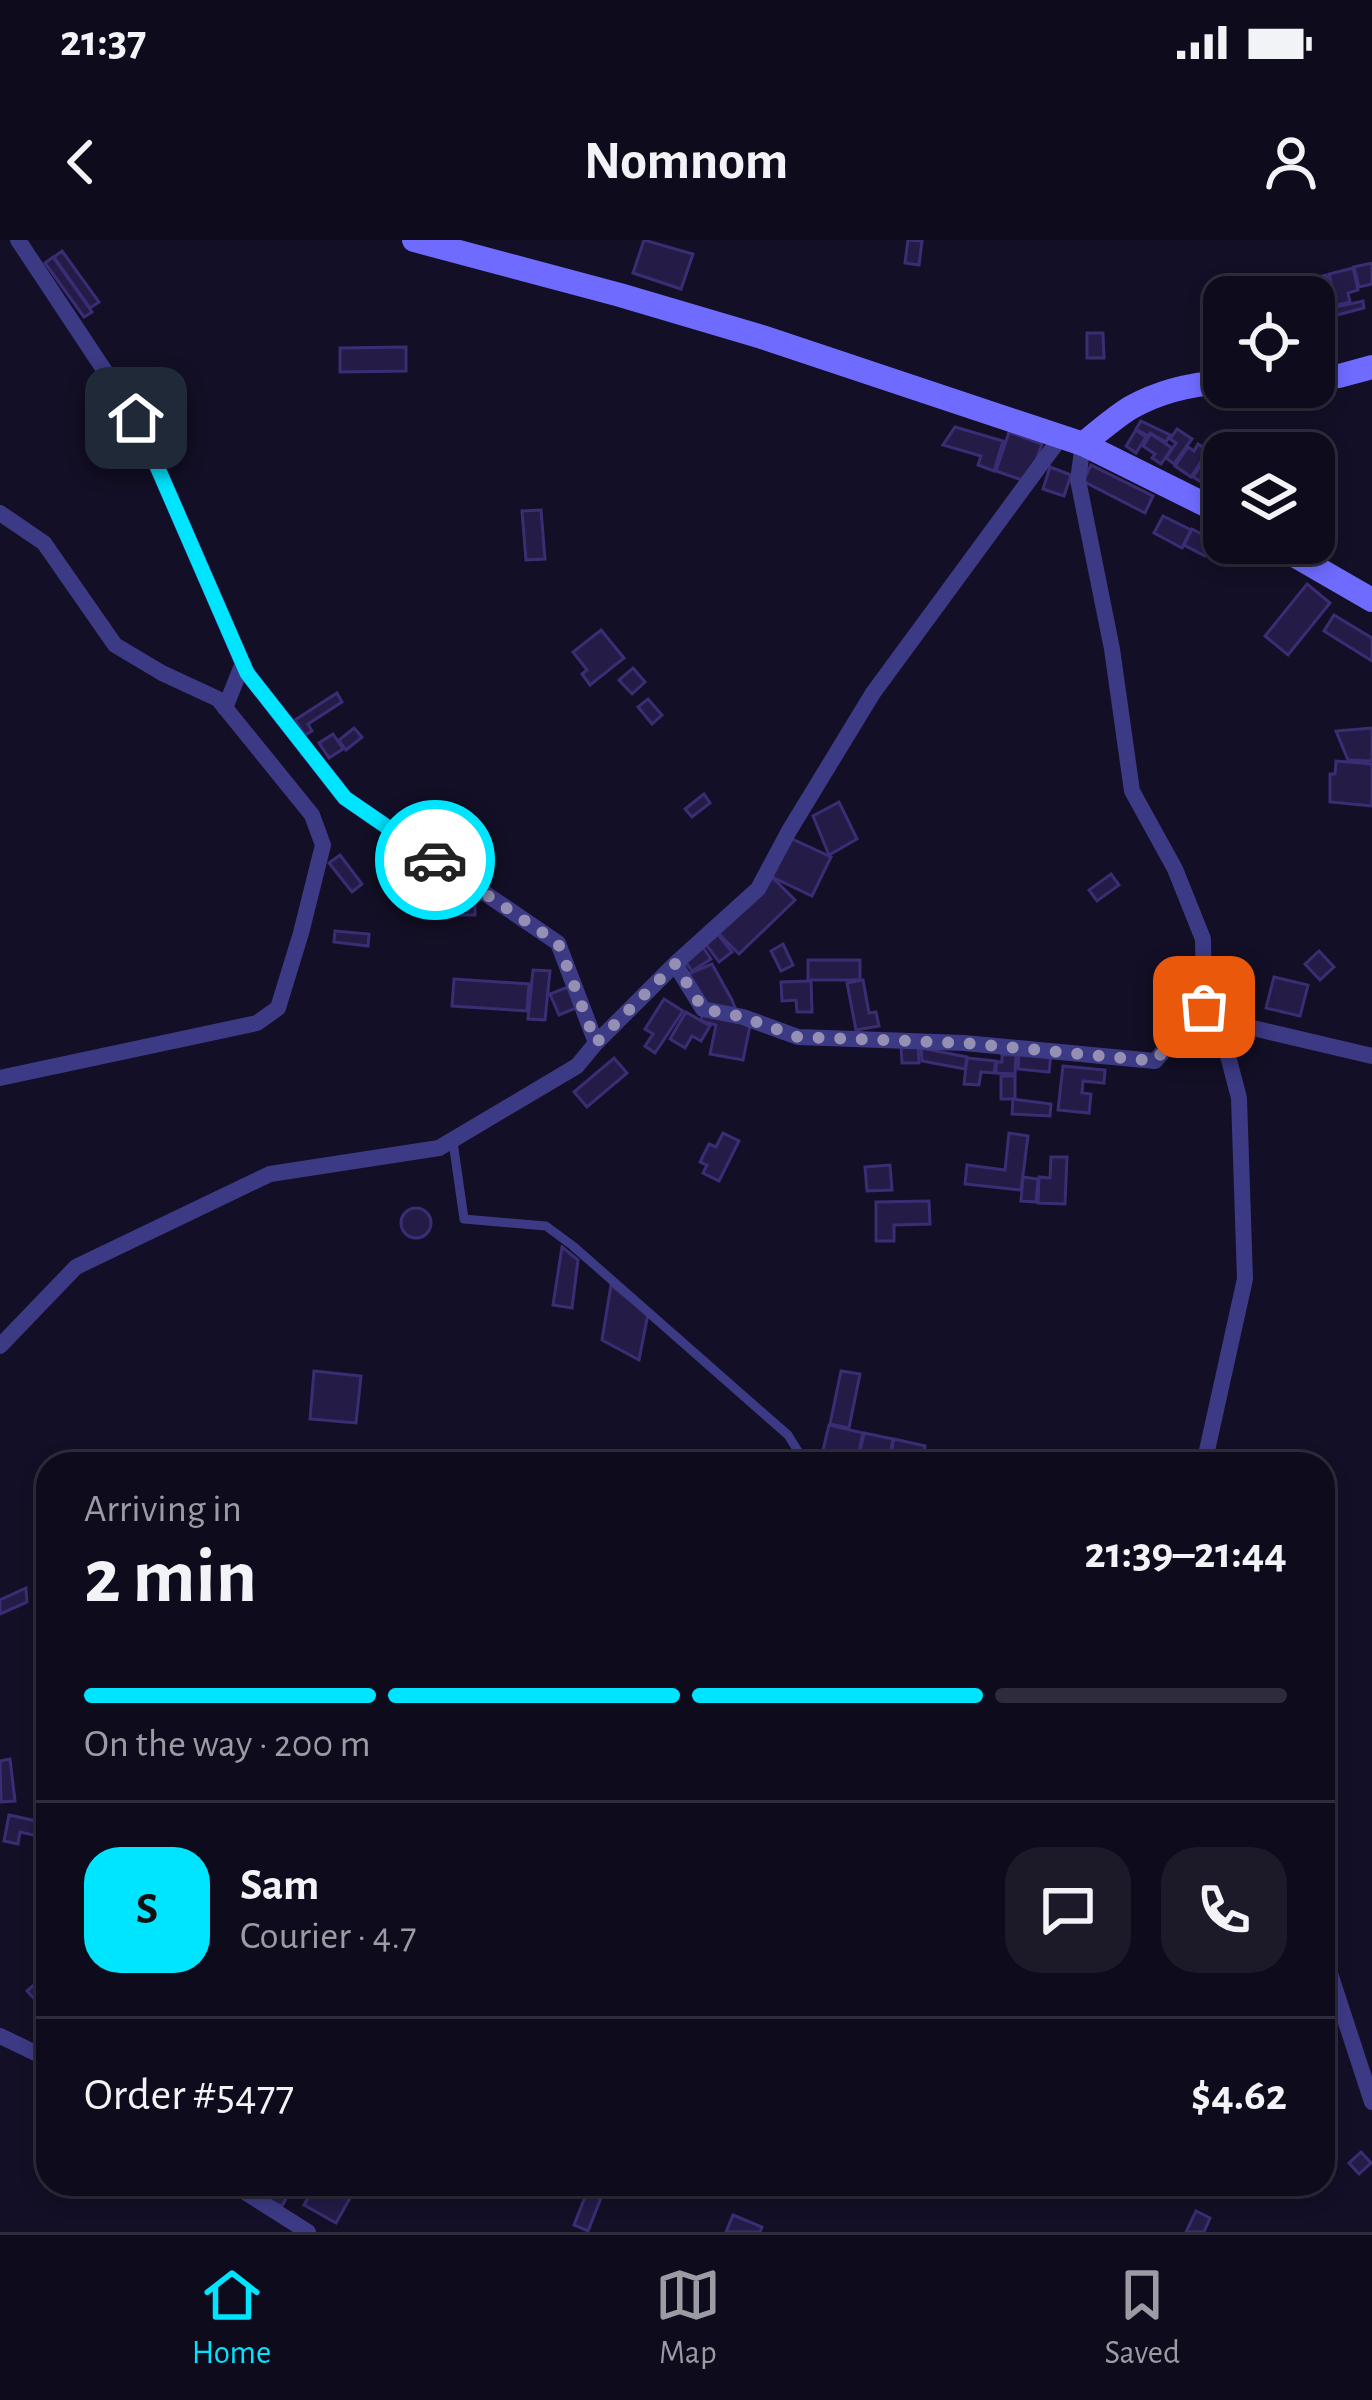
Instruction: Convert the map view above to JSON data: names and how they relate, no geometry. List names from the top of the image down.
{
  "page": {
    "status": "21:37",
    "header": "Nomnom",
    "heading": ["2 min", "Arriving in", "21:39–21:44"],
    "panel": [
      "Sam",
      "Courier · 4.7",
      "Order #5477",
      "$4.62"
    ],
    "bar": "On the way · 200 m",
    "round": "S",
    "tabs": ["Home", "Map", "Saved"]
  }
}
